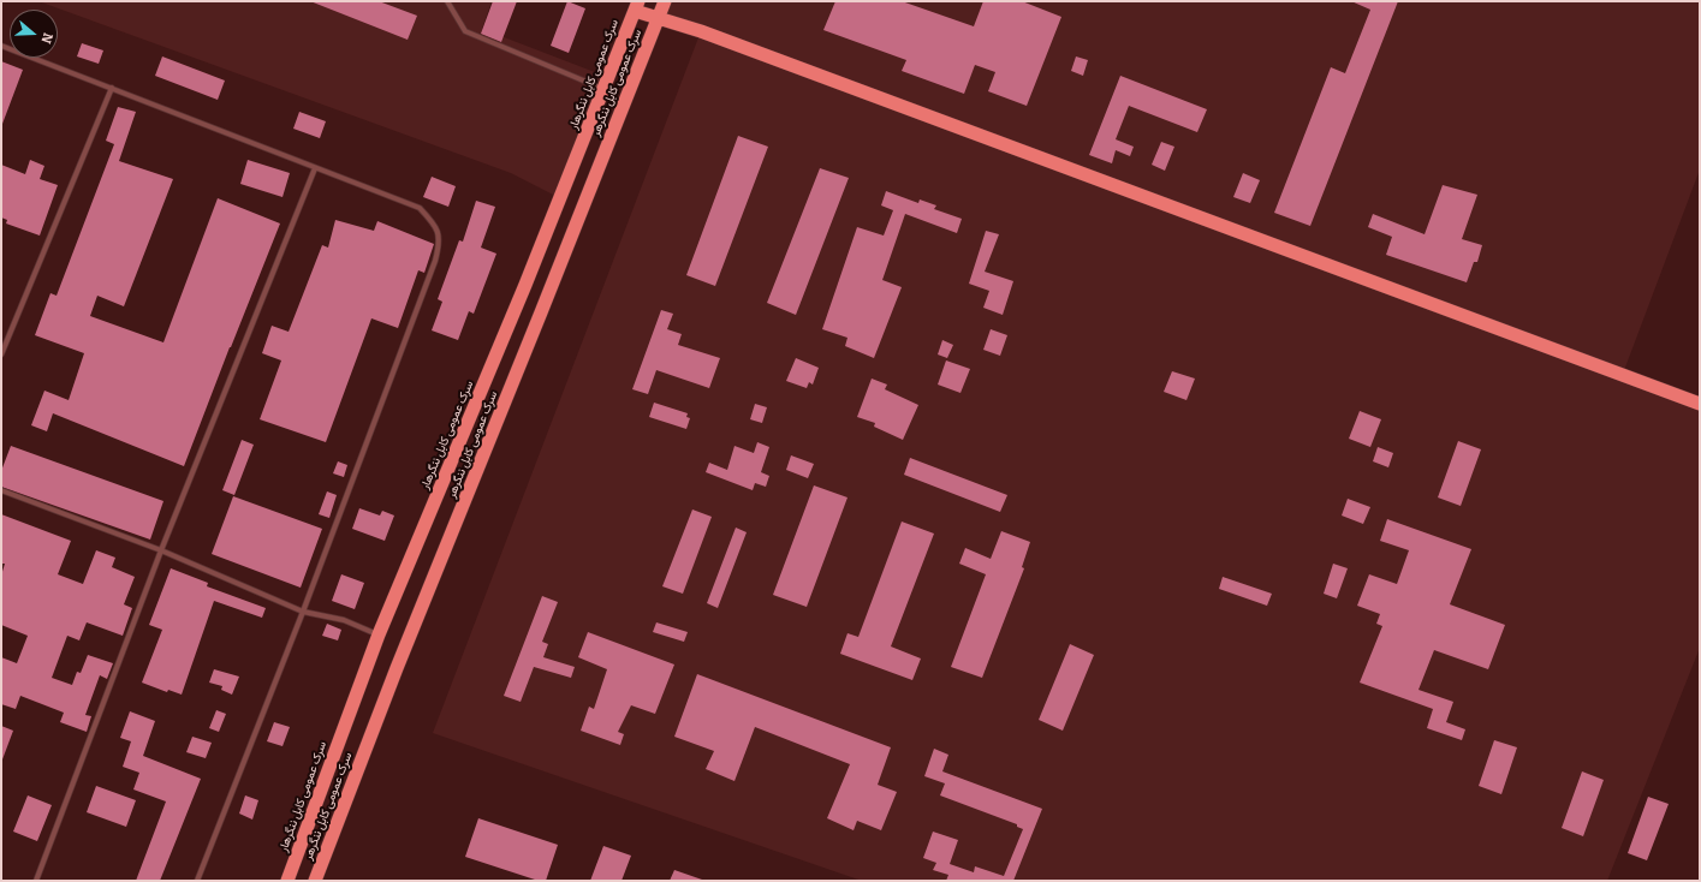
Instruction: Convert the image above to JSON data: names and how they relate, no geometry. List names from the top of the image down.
{
  "streets": {
    "highway": ["سرک عمومی کابل ننگرهار", "سرک عمومی کابل ننگرهر"]
  },
  "north": "right"
}
